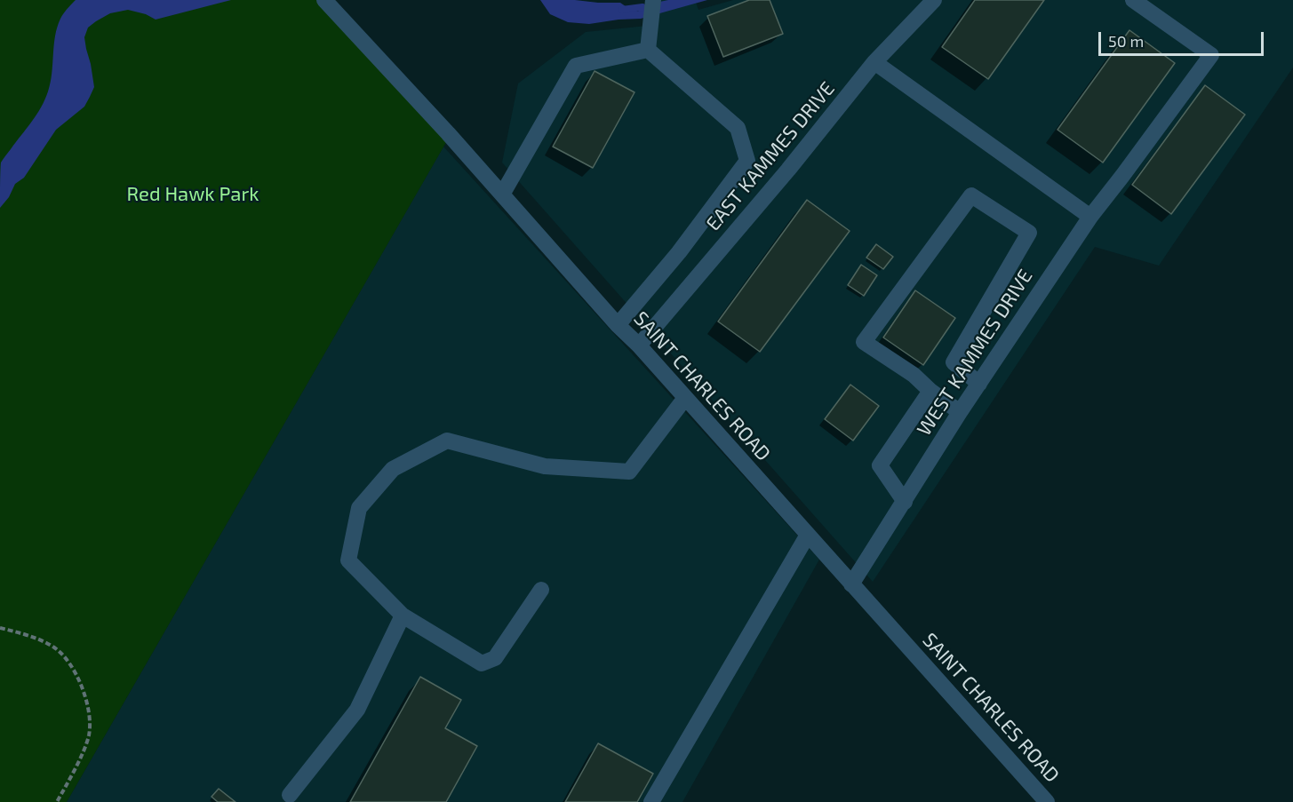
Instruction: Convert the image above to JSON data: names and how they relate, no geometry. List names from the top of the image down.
{
  "streets": {
    "street": ["EAST KAMMES DRIVE", "WEST KAMMES DRIVE", "SAINT CHARLES ROAD"]
  },
  "crossings": [
    ["EAST KAMMES DRIVE", "SAINT CHARLES ROAD"],
    ["WEST KAMMES DRIVE", "SAINT CHARLES ROAD"]
  ],
  "parks": ["Red Hawk Park"],
  "scale_bar": "50 m"
}
